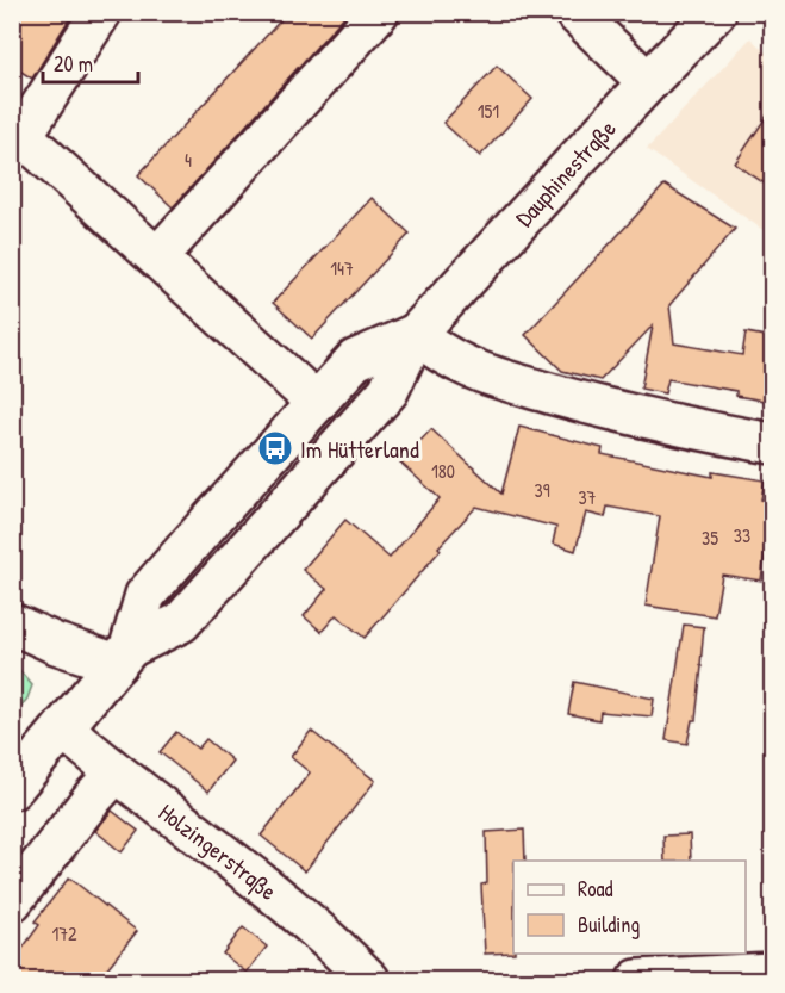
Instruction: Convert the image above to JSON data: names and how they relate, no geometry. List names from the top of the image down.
{
  "streets": {
    "main road": ["Dauphinestraße", "Holzingerstraße"]
  },
  "crossings": [
    ["Dauphinestraße", "Holzingerstraße"]
  ],
  "places": {
    "bus stop": ["Im Hütterland"]
  },
  "house_numbers": [
    "151",
    "4",
    "147",
    "180",
    "39",
    "37",
    "33",
    "35",
    "172"
  ],
  "legend": ["Road", "Building"],
  "scale_bar": "20 m"
}
